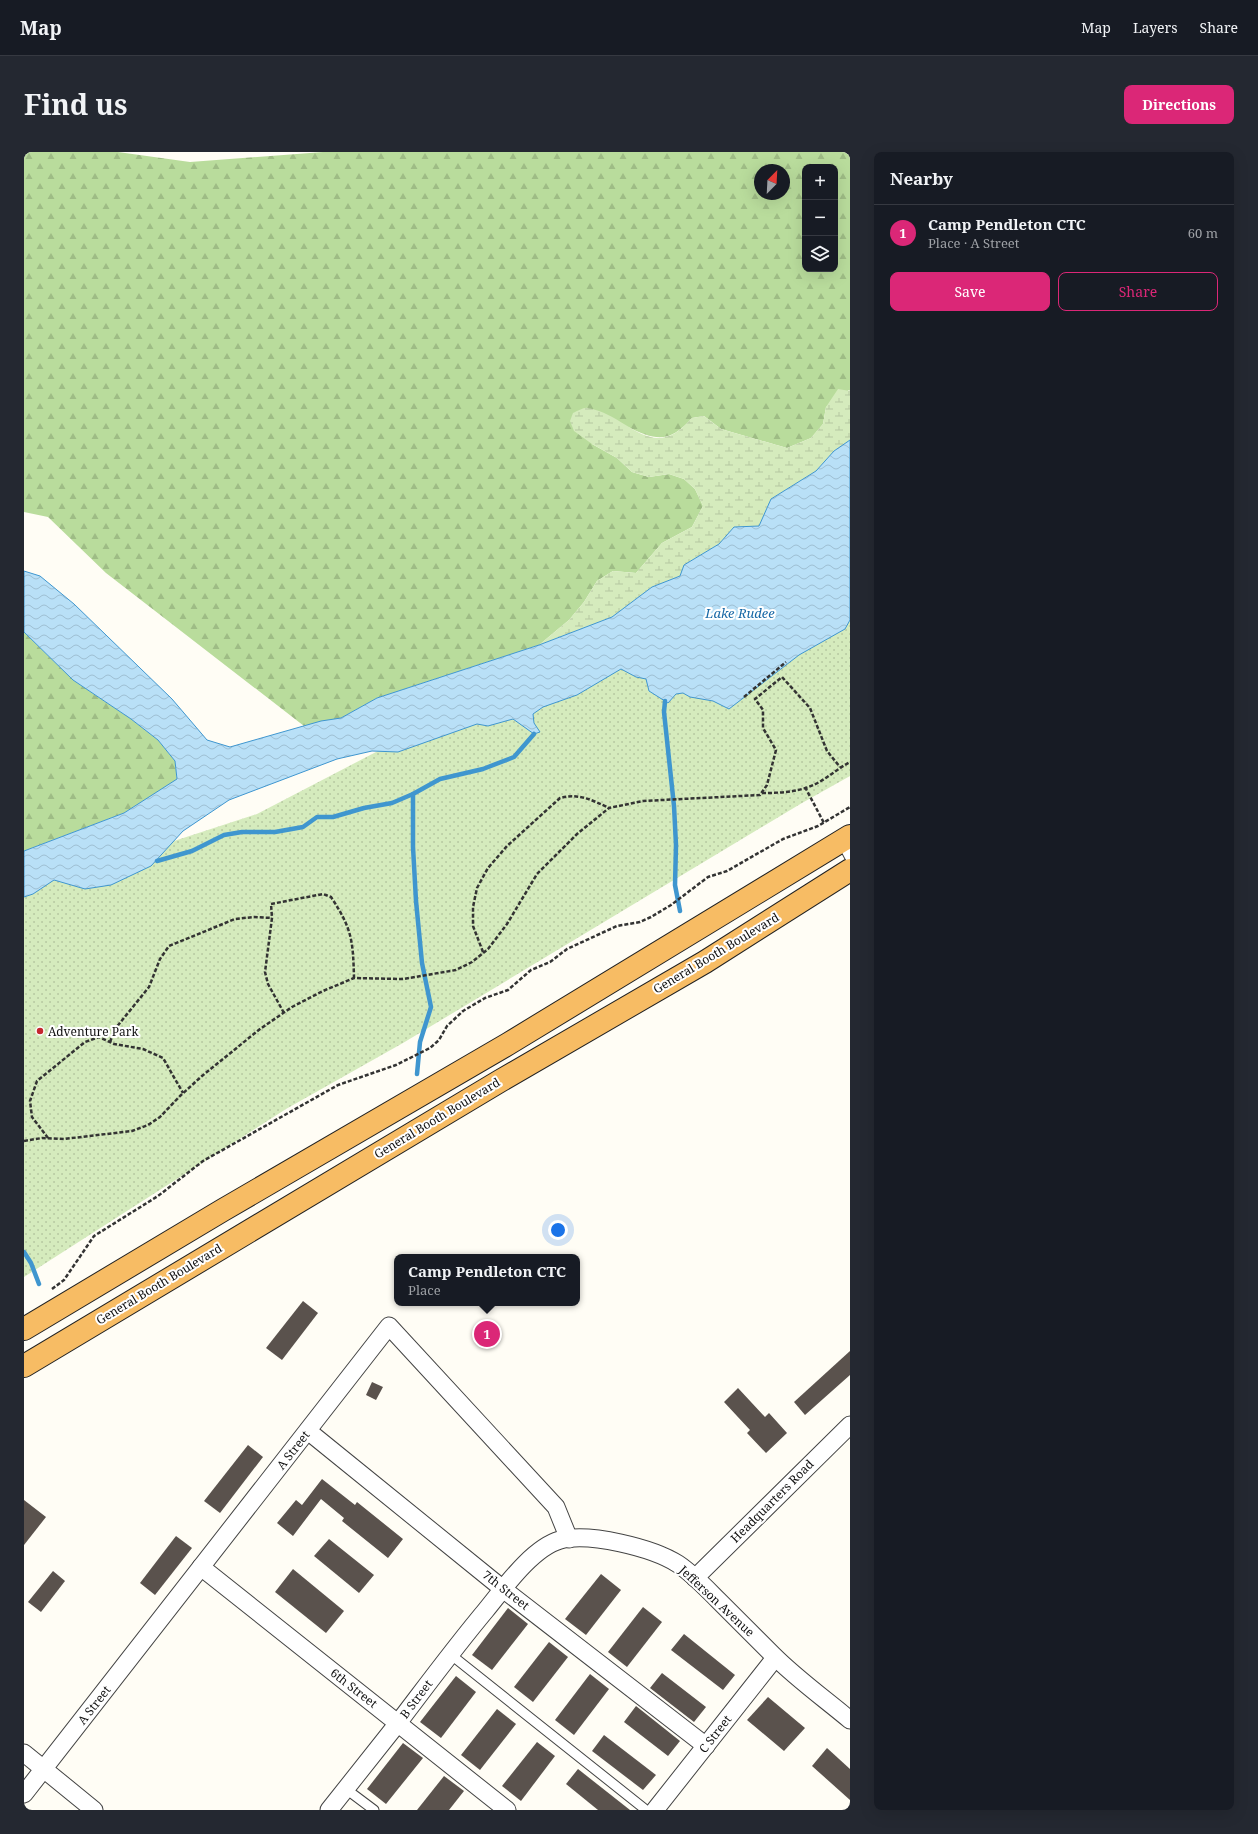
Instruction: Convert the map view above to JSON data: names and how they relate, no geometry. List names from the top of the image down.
{
  "streets": {
    "highway": ["General Booth Boulevard"],
    "street": [
      "A Street",
      "Headquarters Road",
      "7th Street",
      "Jefferson Avenue",
      "6th Street",
      "B Street",
      "C Street"
    ]
  },
  "crossings": [
    ["A Street", "7th Street"],
    ["A Street", "Jefferson Avenue"],
    ["A Street", "6th Street"],
    ["Headquarters Road", "Jefferson Avenue"],
    ["7th Street", "Jefferson Avenue"],
    ["7th Street", "B Street"],
    ["7th Street", "C Street"],
    ["Jefferson Avenue", "B Street"],
    ["Jefferson Avenue", "C Street"],
    ["6th Street", "B Street"]
  ],
  "water": ["Lake Rudee"],
  "places": ["Adventure Park"],
  "north": "top right",
  "page": {
    "header": "Map",
    "nav": ["Map", "Layers", "Share"],
    "title": "Find us",
    "buttons": [
      "Directions",
      ["Save", "Share"]
    ],
    "heading": "Nearby",
    "map_buttons": ["+", "−"],
    "list": [
      {
        "mark": "1",
        "name": "Camp Pendleton CTC",
        "note": "Place · A Street",
        "value": "60 m"
      }
    ],
    "popup": ["Camp Pendleton CTC", "Place"],
    "pins": "1"
  }
}
